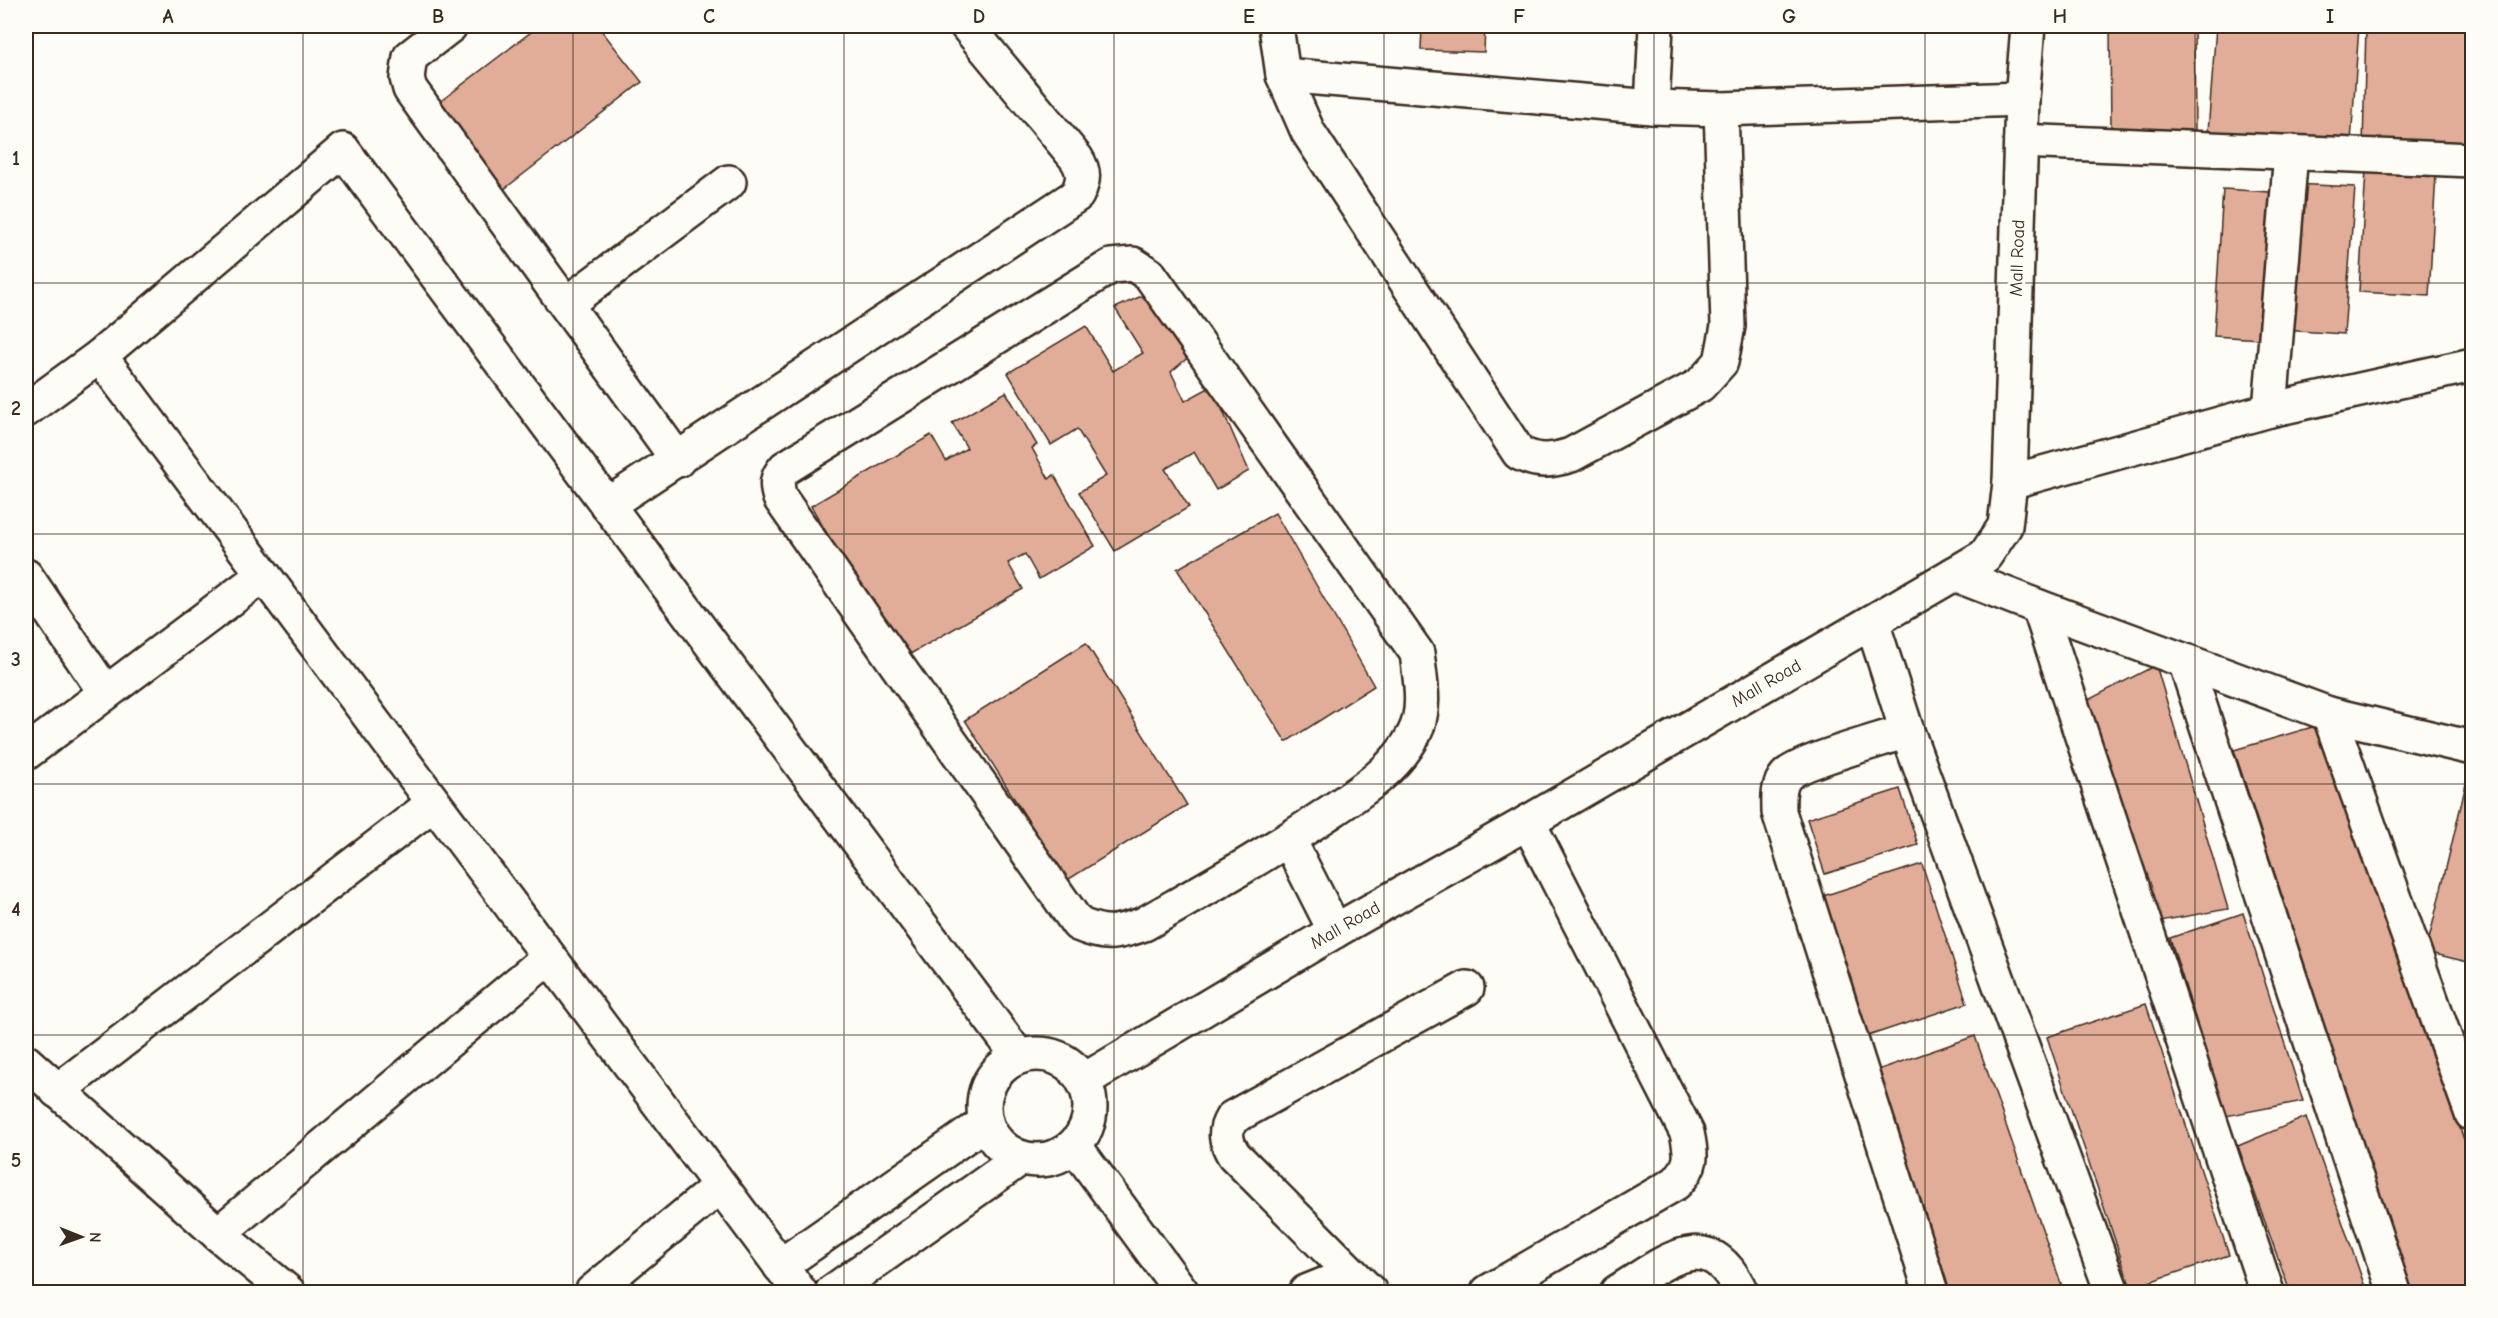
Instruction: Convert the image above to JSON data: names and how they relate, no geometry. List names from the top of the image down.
{
  "streets": {
    "street": ["Mall Road"]
  },
  "north": "right",
  "grid": {
    "columns": [
      "A",
      "B",
      "C",
      "D",
      "E",
      "F",
      "G",
      "H",
      "I"
    ],
    "rows": [
      "1",
      "2",
      "3",
      "4",
      "5"
    ]
  }
}
